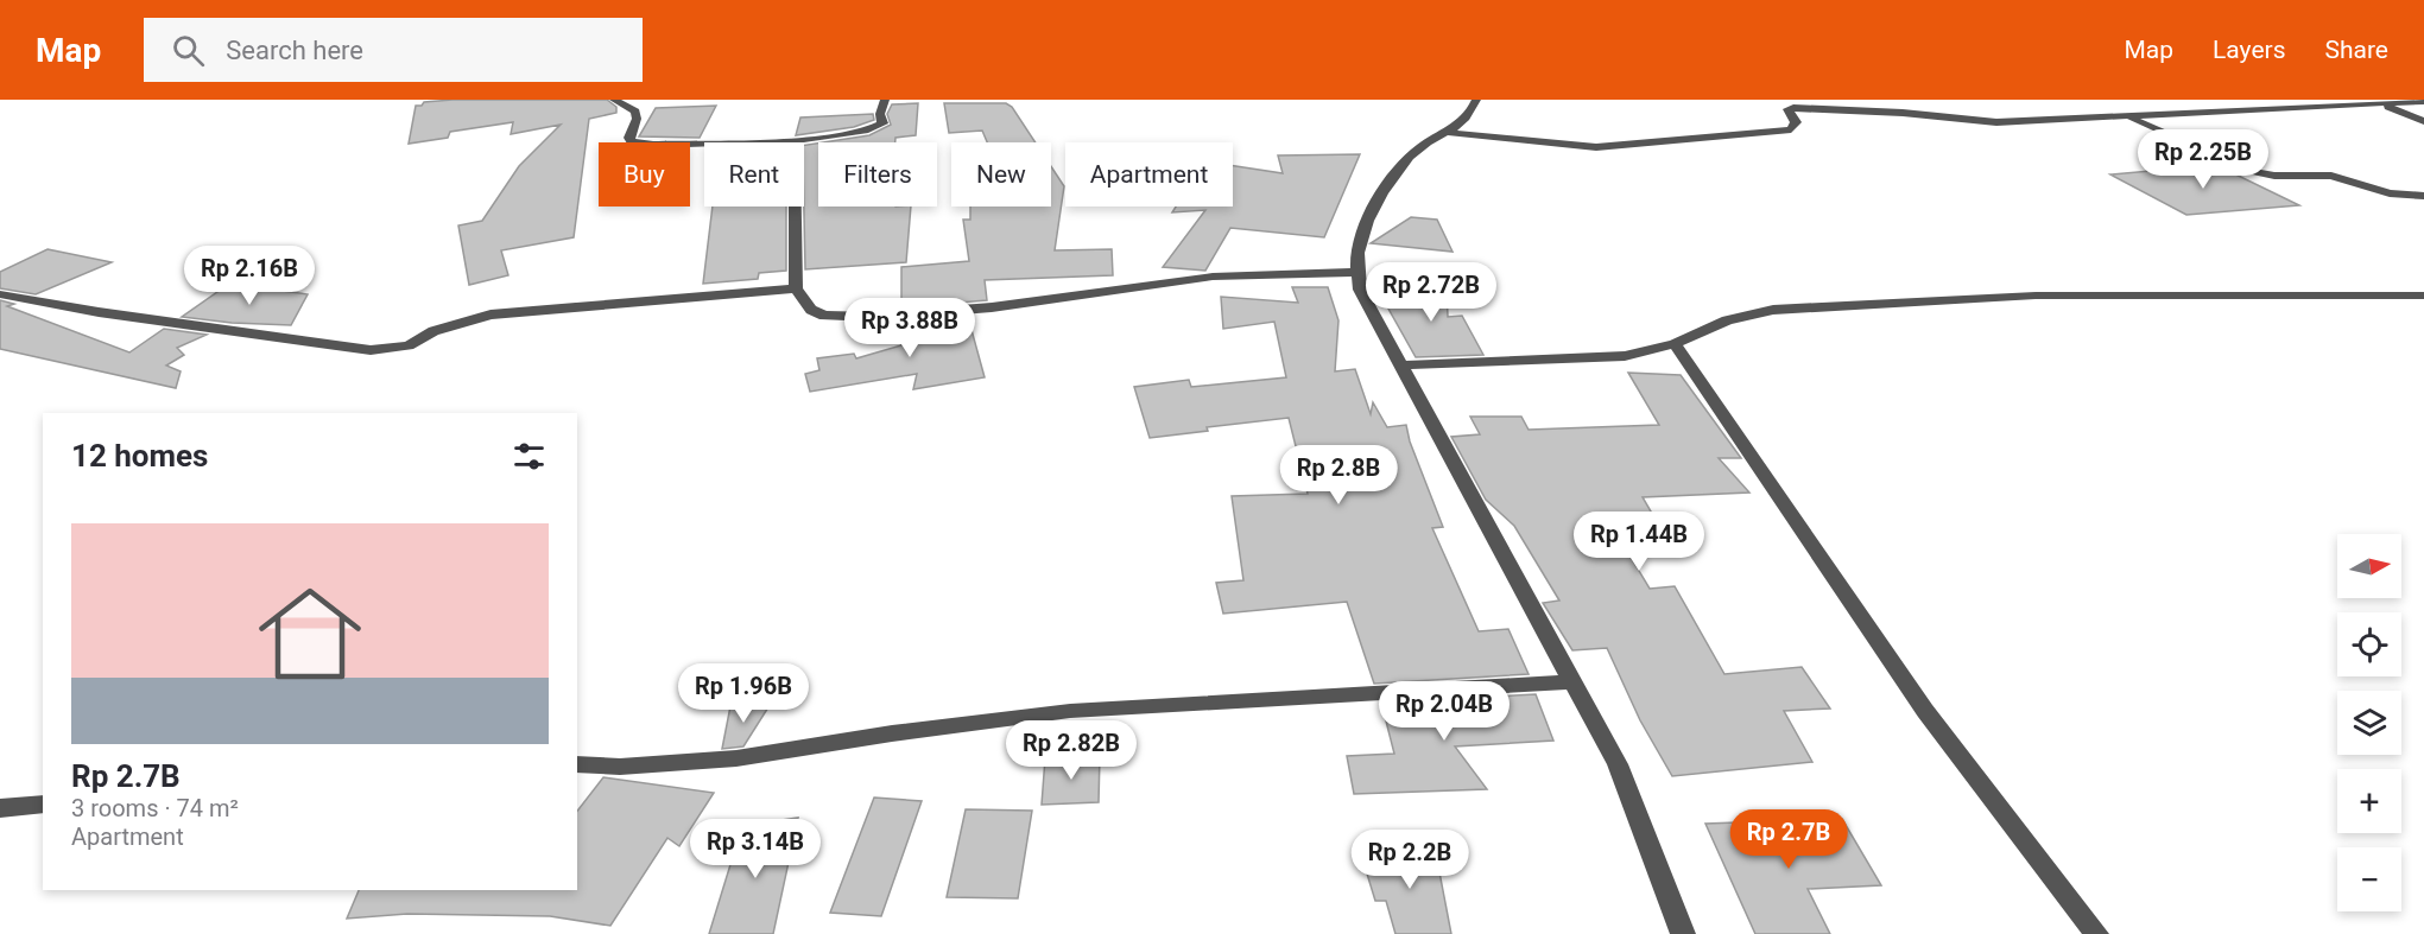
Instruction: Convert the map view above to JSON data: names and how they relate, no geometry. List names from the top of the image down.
{
  "north": "right",
  "page": {
    "header": "Map",
    "search": "Search here",
    "nav": ["Map", "Layers", "Share"],
    "price": [
      "Rp 2.25B",
      "Rp 2.16B",
      "Rp 2.72B",
      "Rp 3.88B",
      "Rp 2.8B",
      "Rp 1.44B",
      "Rp 1.96B",
      "Rp 2.04B",
      "Rp 2.82B",
      "Rp 2.7B",
      "Rp 3.14B",
      "Rp 2.2B"
    ],
    "chip": [
      "Buy",
      "Rent",
      "Filters",
      "New",
      "Apartment"
    ],
    "heading": "12 homes",
    "list": [
      {
        "name": "Rp 2.7B",
        "note": "3 rooms · 74 m² · Apartment"
      }
    ],
    "map_buttons": ["+", "−"]
  }
}
